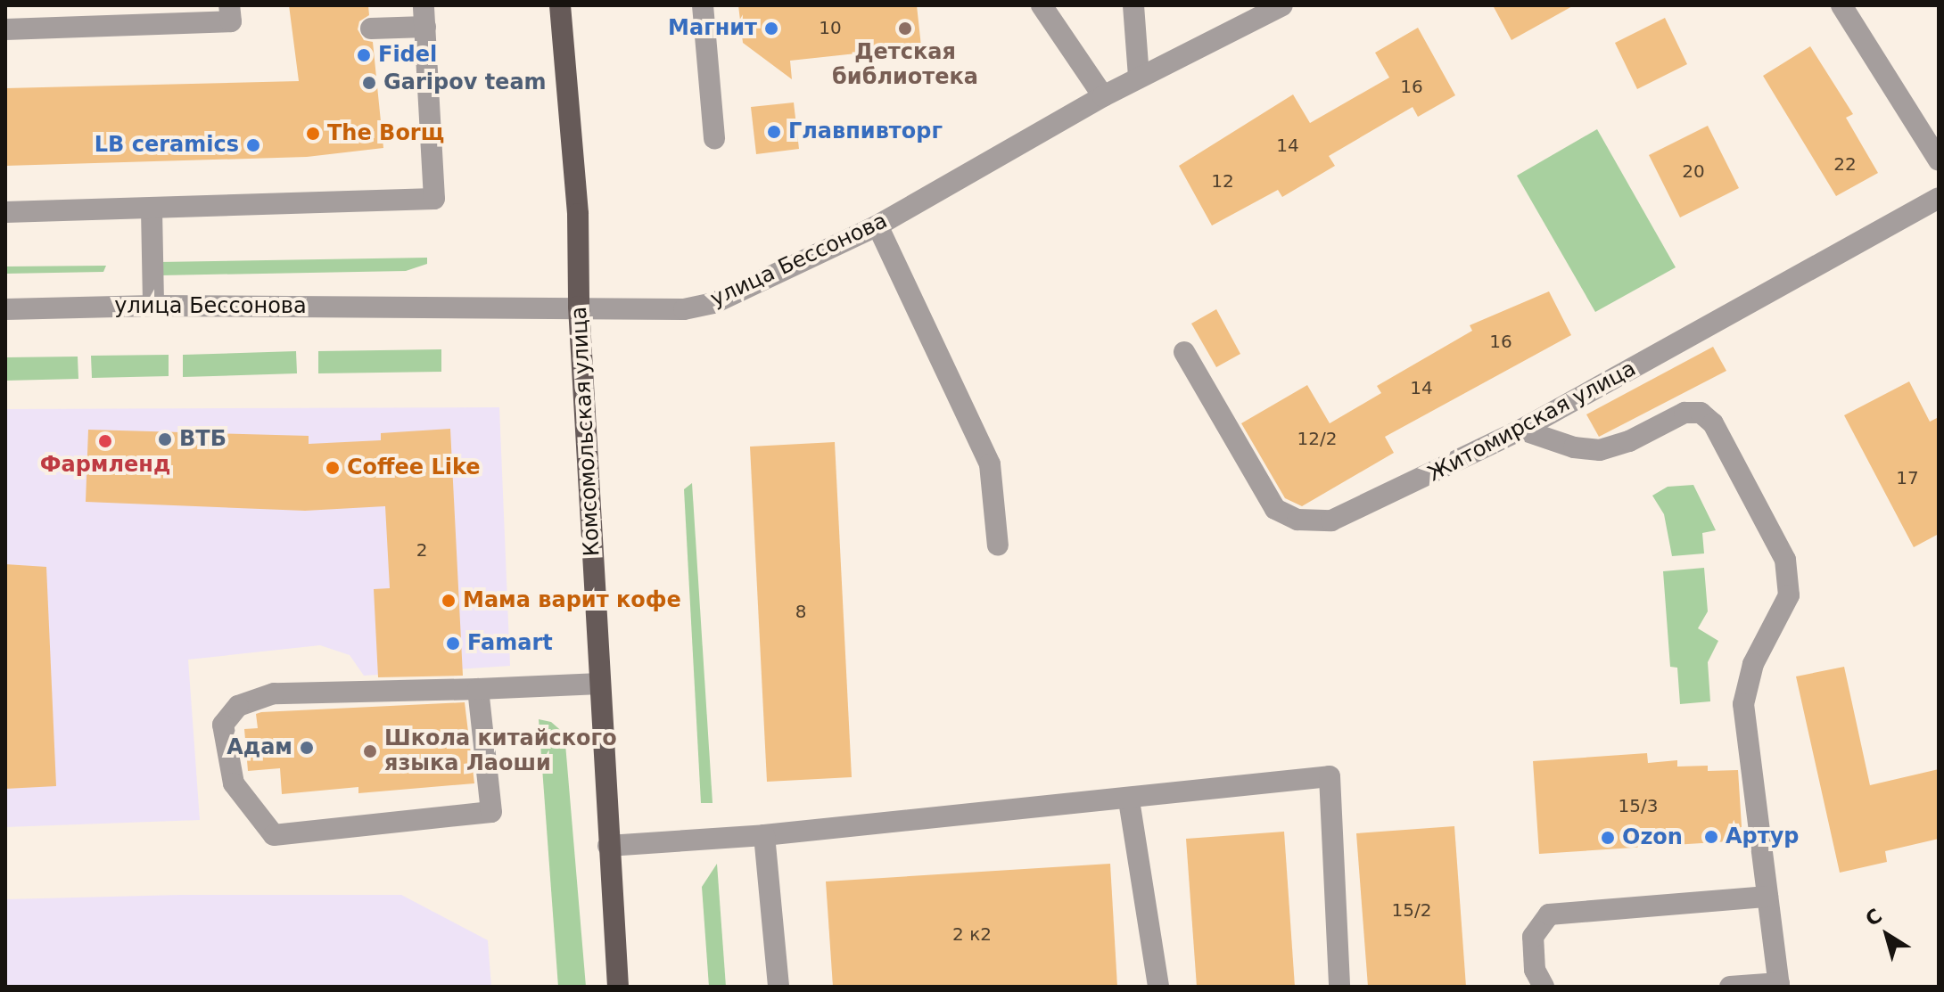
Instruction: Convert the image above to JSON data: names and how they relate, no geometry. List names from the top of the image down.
{
  "streets": {
    "main road": ["Комсомольская улица"],
    "street": ["улица Бессонова", "Житомирская улица"]
  },
  "crossings": [
    ["улица Бессонова", "Комсомольская улица"]
  ],
  "places": [
    "Магнит",
    "Детская библиотека",
    "Fidel",
    "Garipov team",
    "Главпивторг",
    "The Borщ",
    "LB ceramics",
    "ВТБ",
    "Фармленд",
    "Coffee Like",
    "Мама варит кофе",
    "Famart",
    "Адам",
    "Школа китайского языка Лаоши",
    "Артур",
    "Ozon"
  ],
  "house_numbers": [
    "10",
    "16",
    "14",
    "22",
    "20",
    "12",
    "16",
    "14",
    "12/2",
    "17",
    "2",
    "8",
    "15/3",
    "15/2",
    "2 к2"
  ],
  "north": "top left"
}
